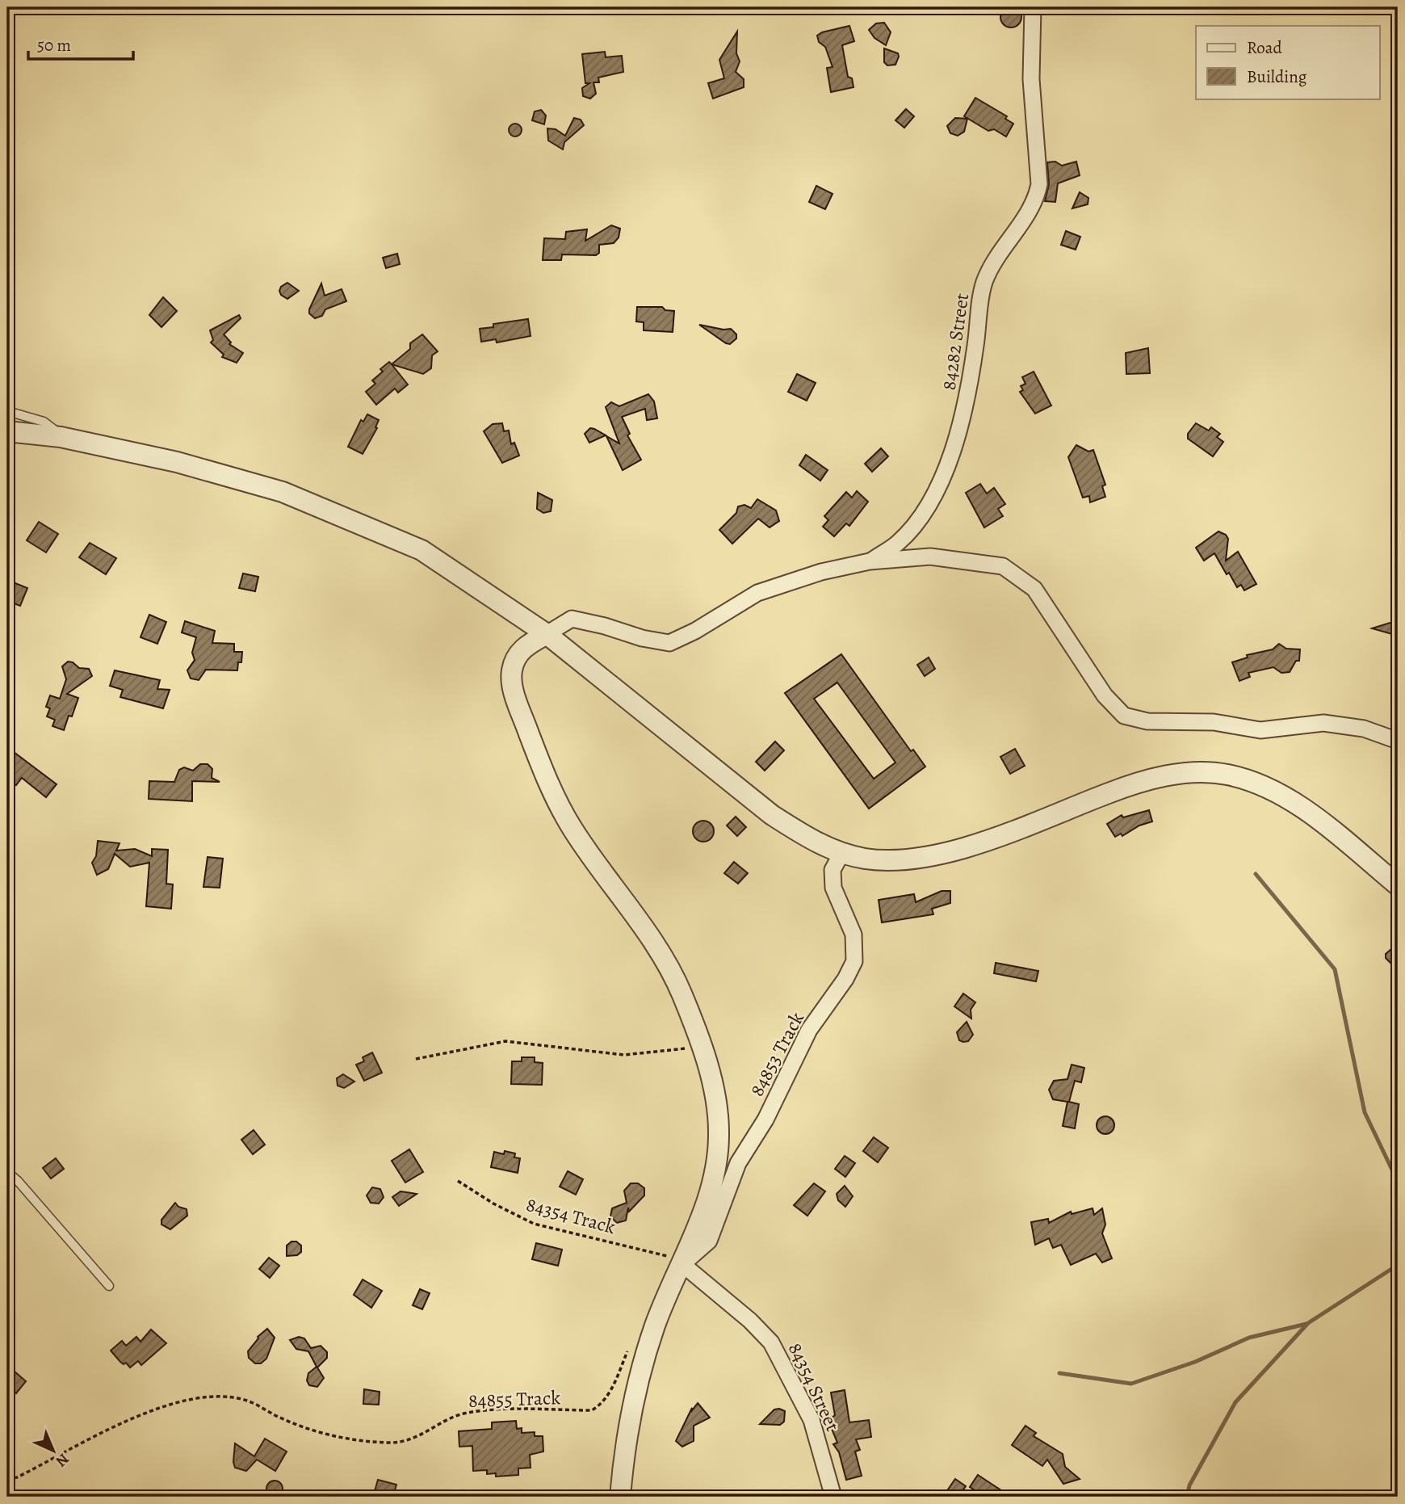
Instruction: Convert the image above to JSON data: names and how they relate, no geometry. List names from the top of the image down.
{
  "streets": {
    "street": ["84282 Street", "84853 Track", "84354 Street"],
    "path": ["84354 Track", "84855 Track"]
  },
  "crossings": [
    ["84853 Track", "84354 Track"],
    ["84853 Track", "84354 Street"],
    ["84354 Track", "84354 Street"]
  ],
  "legend": ["Road", "Building"],
  "scale_bar": "50 m",
  "north": "bottom right"
}
